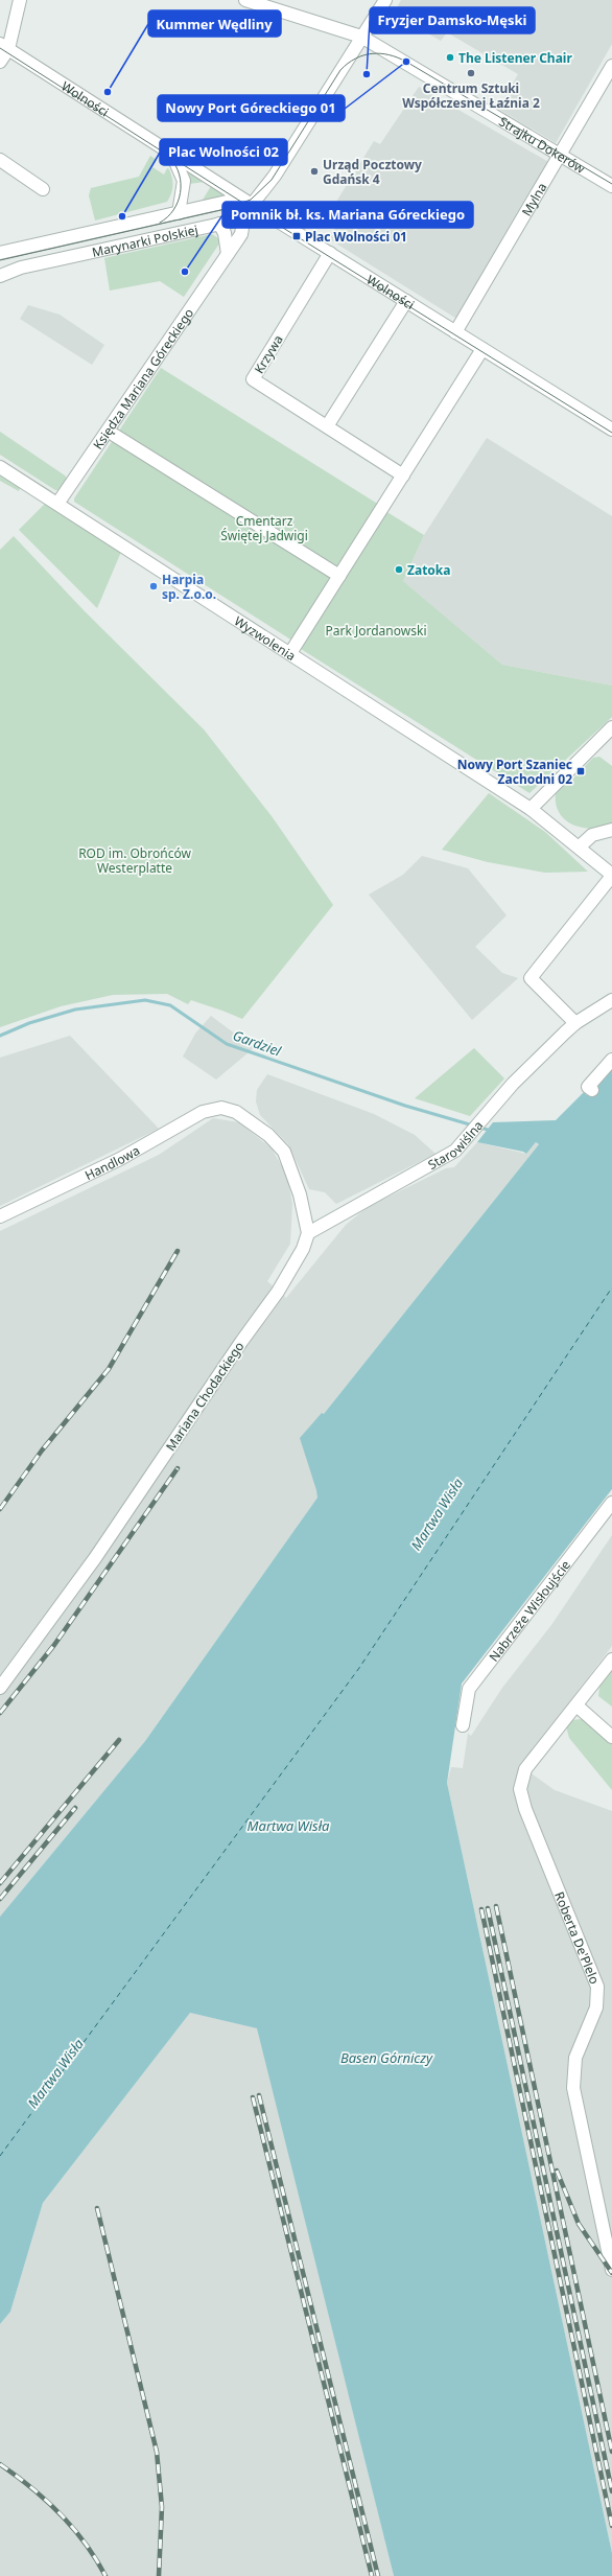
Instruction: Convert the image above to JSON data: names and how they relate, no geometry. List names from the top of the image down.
{
  "streets": {
    "street": [
      "Wolności",
      "Strajku Dokerów",
      "Mylna",
      "Marynarki Polskiej",
      "Krzywa",
      "Księdza Mariana Góreckiego",
      "Wyzwolenia",
      "Starowiślna",
      "Handlowa",
      "Mariana Chodackiego",
      "Nabrzeże Wisłoujście",
      "Roberta De'Plelo"
    ]
  },
  "crossings": [
    ["Wolności", "Mylna"],
    ["Wolności", "Marynarki Polskiej"],
    ["Wolności", "Krzywa"],
    ["Strajku Dokerów", "Mylna"],
    ["Marynarki Polskiej", "Księdza Mariana Góreckiego"],
    ["Księdza Mariana Góreckiego", "Wyzwolenia"],
    ["Starowiślna", "Handlowa"],
    ["Starowiślna", "Mariana Chodackiego"],
    ["Handlowa", "Mariana Chodackiego"]
  ],
  "water": ["Gardziel", "Martwa Wisła", "Basen Górniczy"],
  "parks": ["Cmentarz Świętej Jadwigi", "Park Jordanowski", "ROD im. Obrońców Westerplatte"],
  "places": {
    "other": [
      "The Listener Chair",
      "Nowy Port Góreckiego 01",
      "Centrum Sztuki Współczesnej Łaźnia 2",
      "Fryzjer Damsko-Męski",
      "Kummer Wędliny",
      "Urząd Pocztowy Gdańsk 4",
      "Plac Wolności 02",
      "Pomnik bł. ks. Mariana Góreckiego",
      "Zatoka",
      "Harpia sp. Z.o.o."
    ],
    "transit": ["Plac Wolności 01", "Nowy Port Szaniec Zachodni 02"]
  }
}
